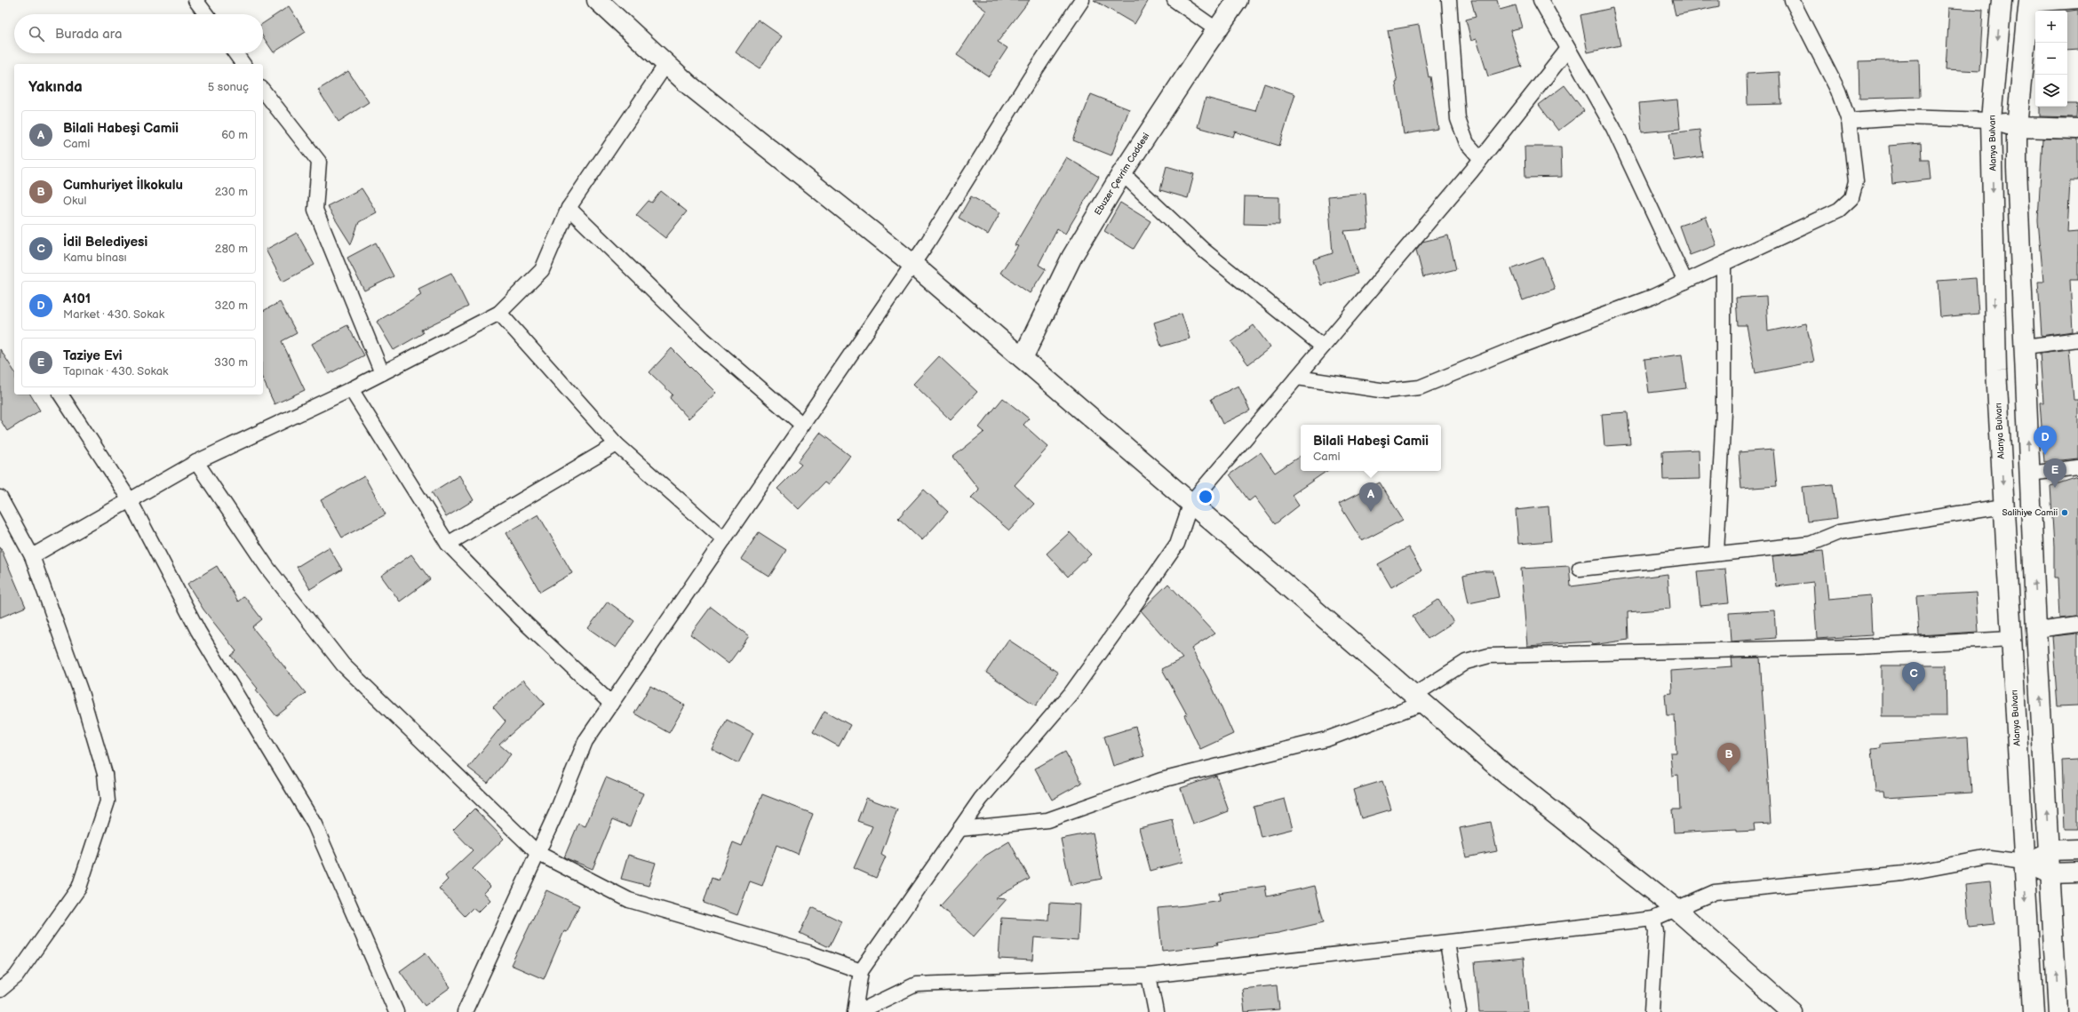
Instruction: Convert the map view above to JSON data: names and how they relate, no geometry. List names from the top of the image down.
{
  "streets": {
    "main road": ["Alanya Bulvarı", "Ebuzer Çevrim Caddesi"]
  },
  "places": ["Salihiye Camii"],
  "page": {
    "map_buttons": ["+", "−"],
    "search": "Burada ara",
    "heading": ["Yakında", "5 sonuç"],
    "list": [
      {
        "mark": "A",
        "name": "Bilali Habeşi Camii",
        "note": "Cami",
        "value": "60 m"
      },
      {
        "mark": "B",
        "name": "Cumhuriyet İlkokulu",
        "note": "Okul",
        "value": "230 m"
      },
      {
        "mark": "C",
        "name": "İdil Belediyesi",
        "note": "Kamu binası",
        "value": "280 m"
      },
      {
        "mark": "D",
        "name": "A101",
        "note": "Market · 430. Sokak",
        "value": "320 m"
      },
      {
        "mark": "E",
        "name": "Taziye Evi",
        "note": "Tapınak · 430. Sokak",
        "value": "330 m"
      }
    ],
    "popup": ["Bilali Habeşi Camii", "Cami"],
    "pins": [
      "D",
      "E",
      "A",
      "C",
      "B"
    ]
  }
}
